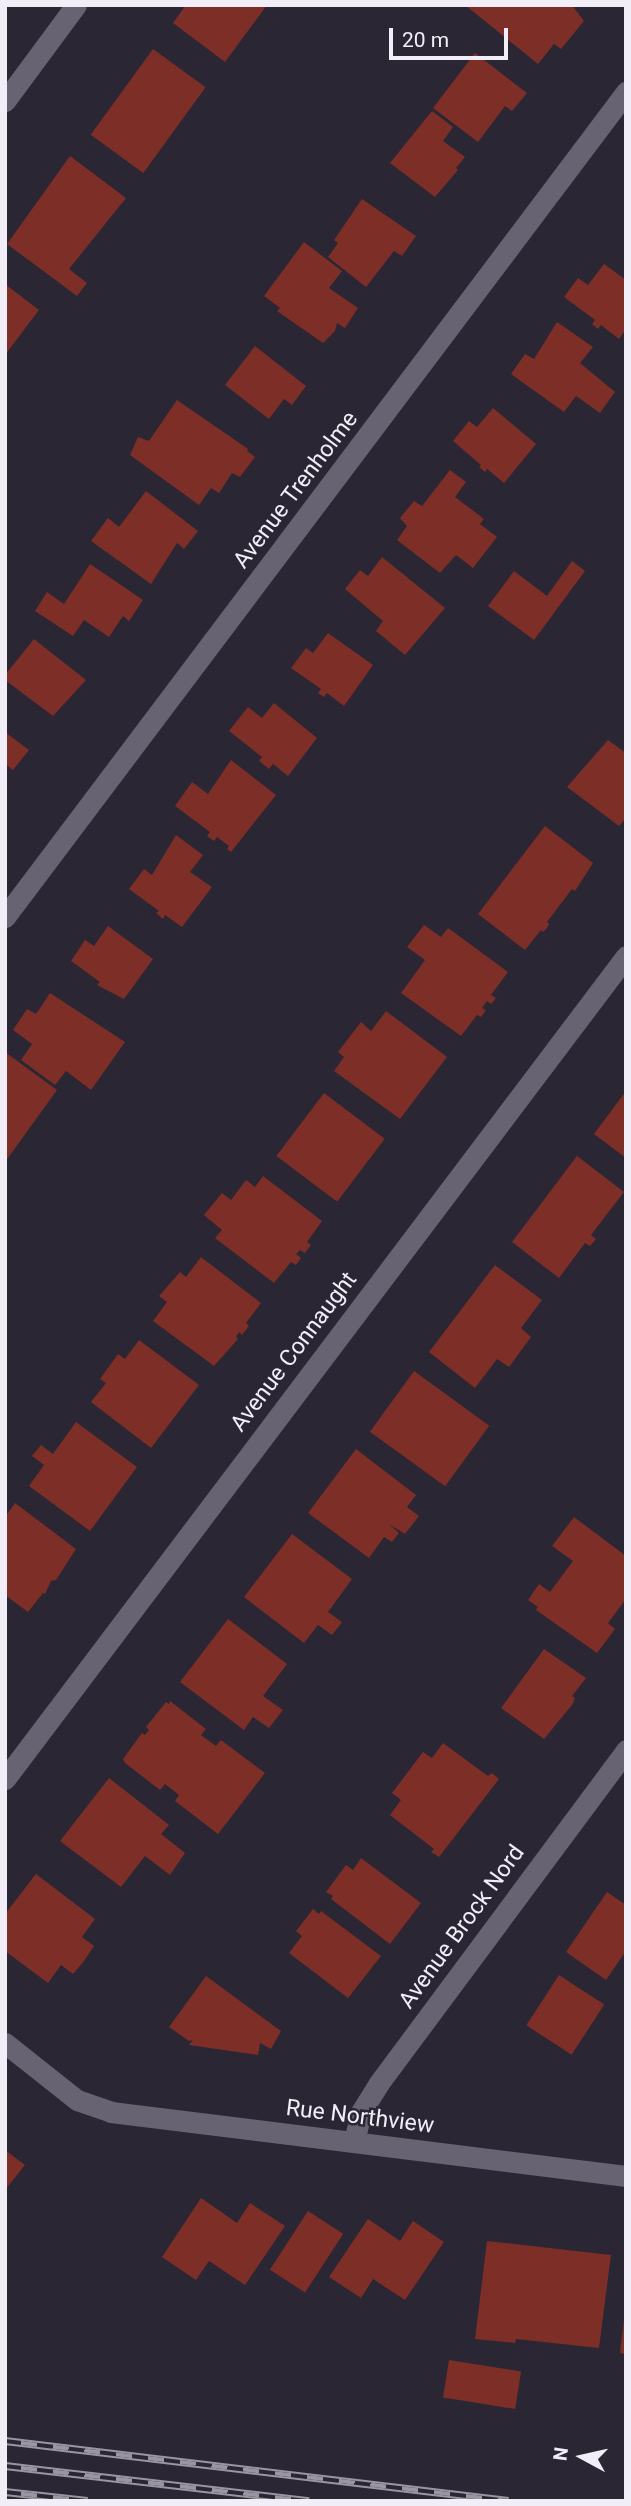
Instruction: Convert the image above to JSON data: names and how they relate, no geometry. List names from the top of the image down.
{
  "streets": {
    "street": [
      "Avenue Trenholme",
      "Avenue Connaught",
      "Avenue Brock Nord",
      "Rue Northview"
    ]
  },
  "crossings": [
    ["Avenue Brock Nord", "Rue Northview"]
  ],
  "scale_bar": "20 m",
  "north": "left"
}
